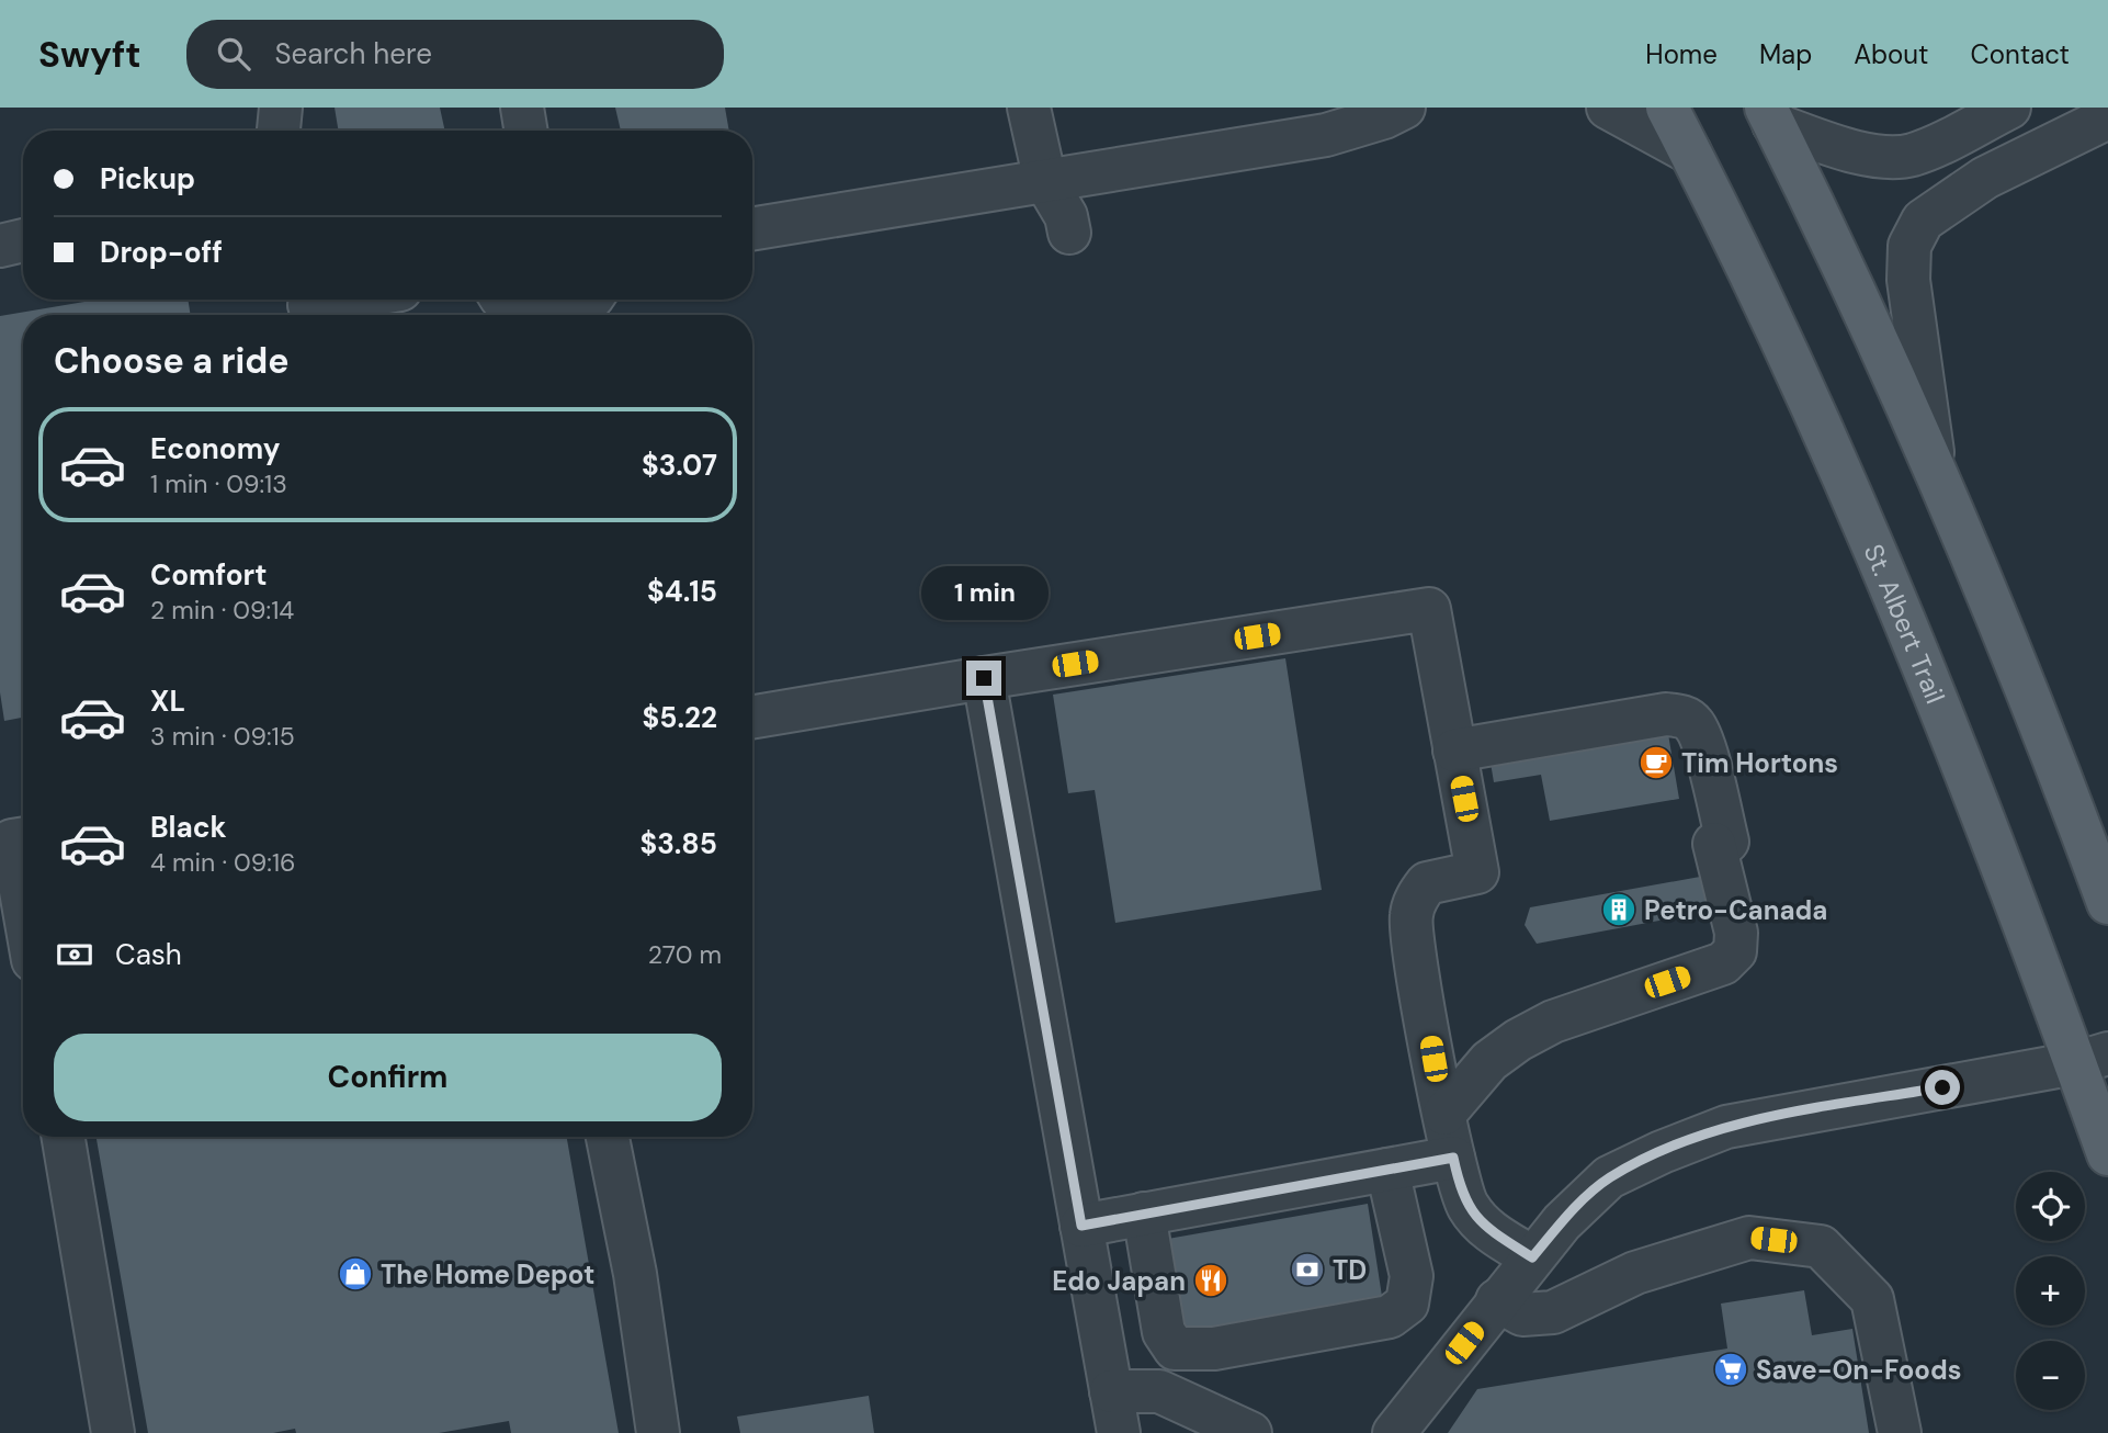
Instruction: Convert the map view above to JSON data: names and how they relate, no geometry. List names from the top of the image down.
{
  "streets": {
    "main road": ["St. Albert Trail"]
  },
  "places": {
    "cafe": ["Tim Hortons"],
    "building": ["Petro-Canada"],
    "bank": ["TD"],
    "shop": ["The Home Depot"],
    "restaurant": ["Edo Japan"],
    "supermarket": ["Save-On-Foods"]
  },
  "page": {
    "header": "Swyft",
    "search": "Search here",
    "nav": [
      "Home",
      "Map",
      "About",
      "Contact"
    ],
    "banner": ["Pickup", "Drop-off"],
    "heading": "Choose a ride",
    "list": [
      {
        "name": "Economy",
        "note": "1 min · 09:13",
        "value": "$3.07"
      },
      {
        "name": "Comfort",
        "note": "2 min · 09:14",
        "value": "$4.15"
      },
      {
        "name": "XL",
        "note": "3 min · 09:15",
        "value": "$5.22"
      },
      {
        "name": "Black",
        "note": "4 min · 09:16",
        "value": "$3.85"
      }
    ],
    "bubble": "1 min",
    "pay": ["Cash", "270 m"],
    "buttons": "Confirm",
    "map_buttons": ["+", "−"]
  }
}
